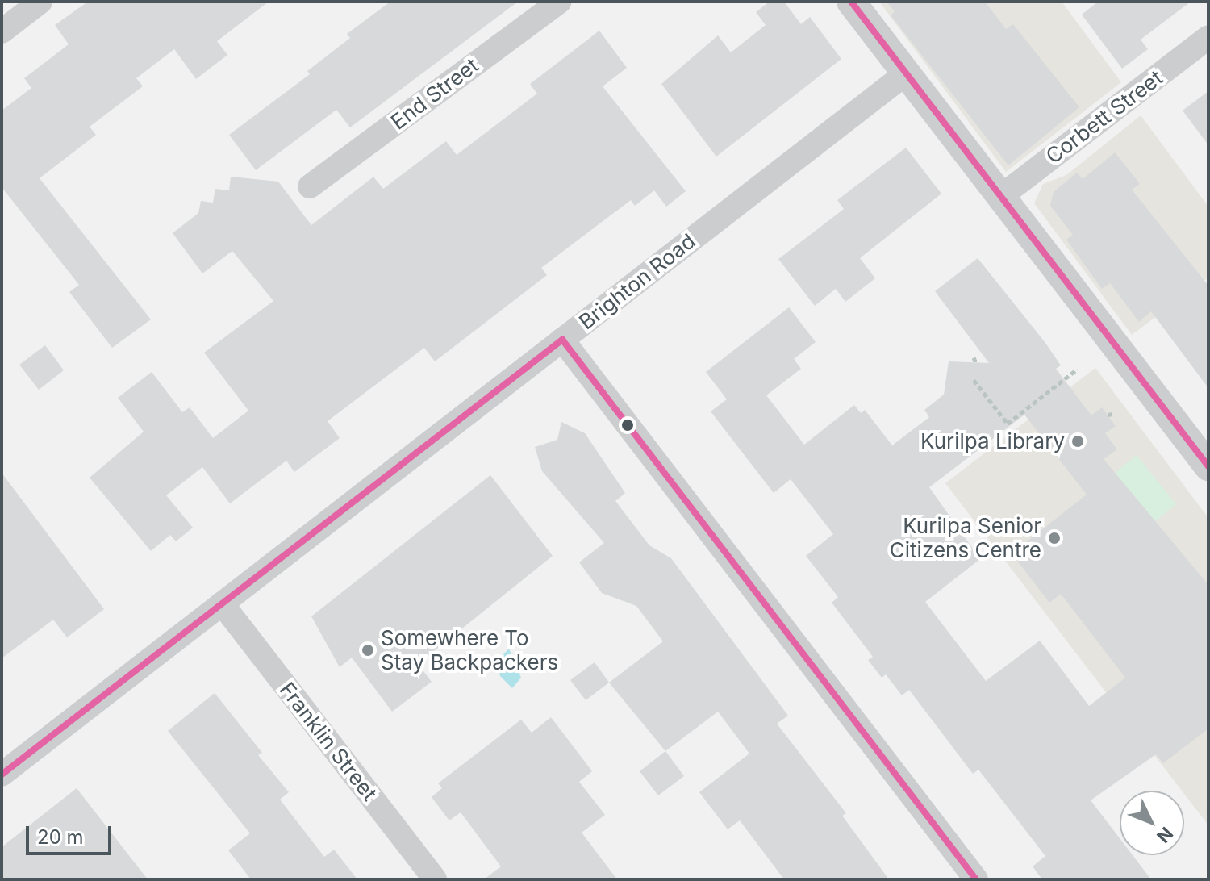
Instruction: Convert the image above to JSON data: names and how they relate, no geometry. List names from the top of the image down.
{
  "streets": {
    "street": [
      "End Street",
      "Corbett Street",
      "Brighton Road",
      "Franklin Street"
    ]
  },
  "crossings": [
    ["Brighton Road", "Franklin Street"]
  ],
  "places": ["Kurilpa Library", "Kurilpa Senior Citizens Centre", "Somewhere To Stay Backpackers"],
  "scale_bar": "20 m",
  "north": "bottom right"
}
